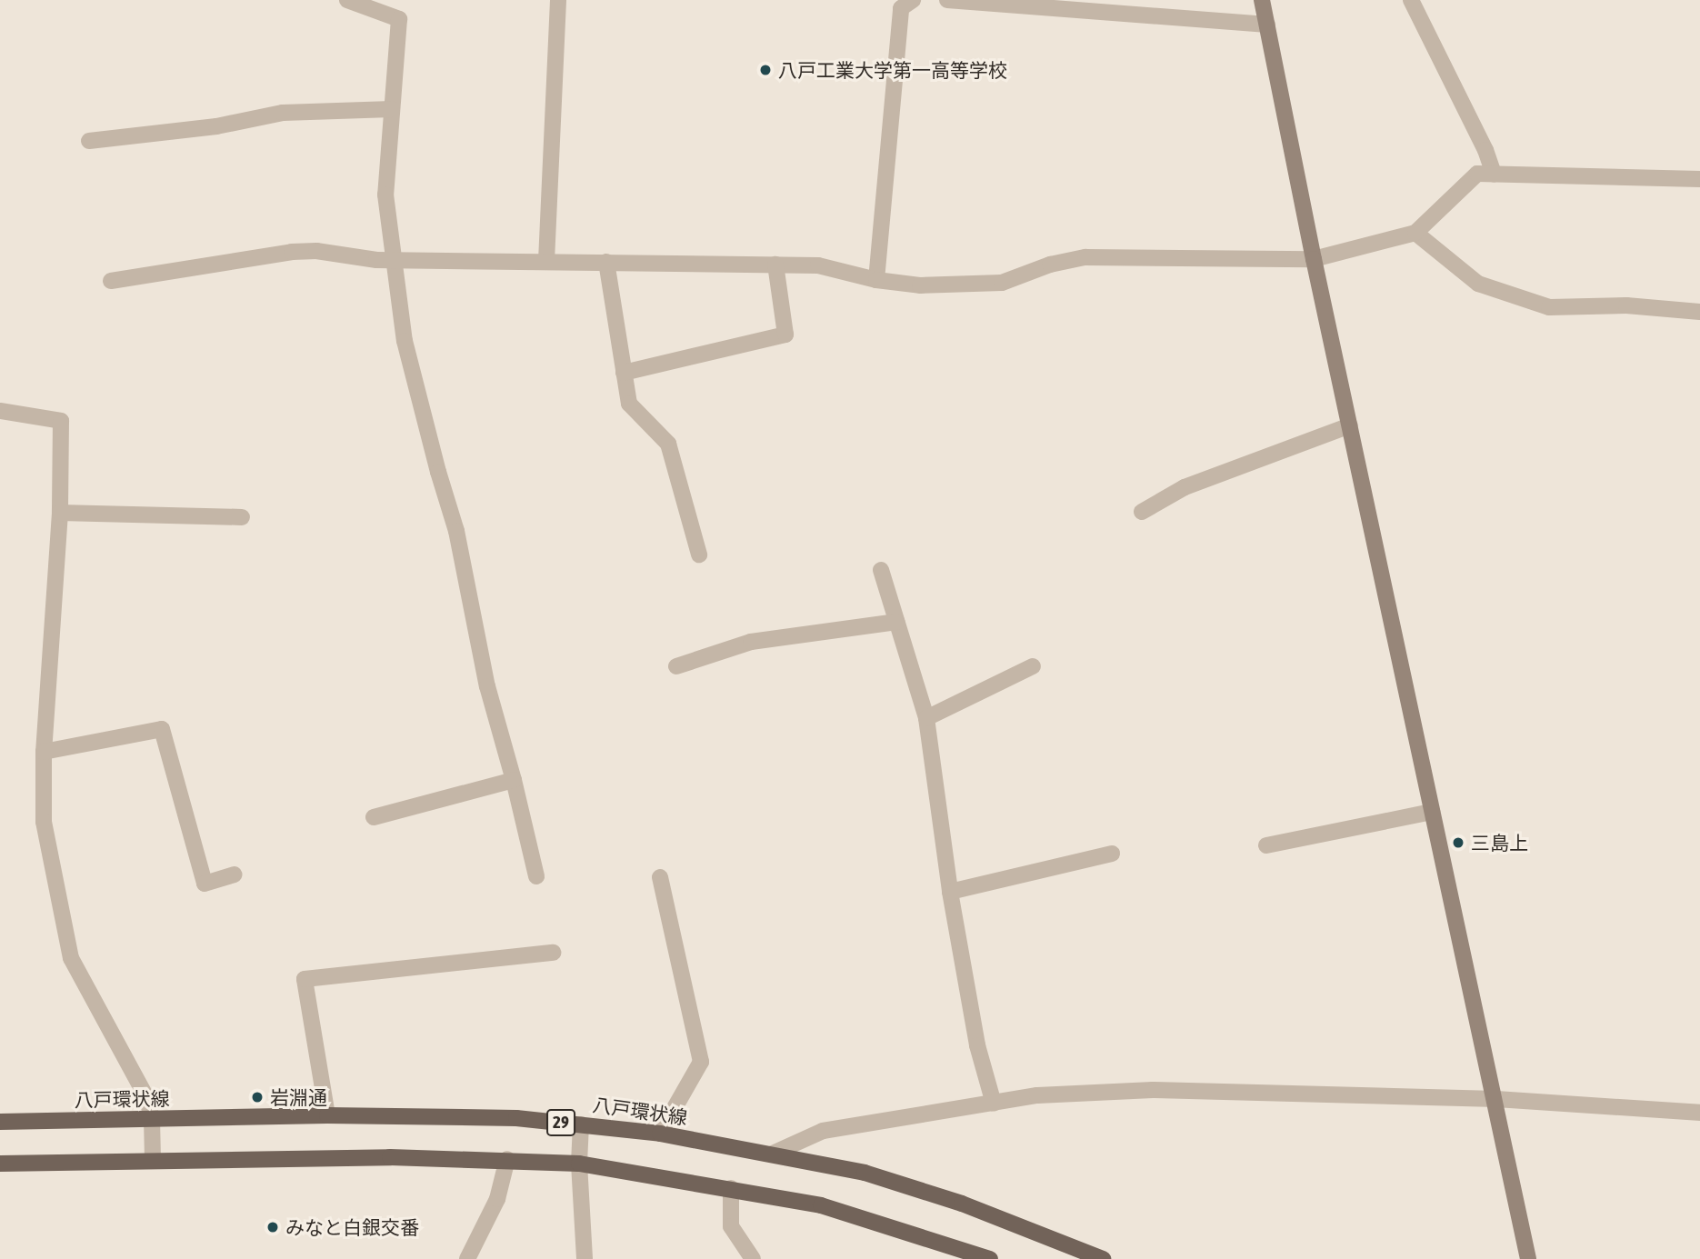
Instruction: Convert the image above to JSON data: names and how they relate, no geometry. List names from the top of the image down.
{
  "streets": {
    "main road": ["八戸環状線", "29"]
  },
  "places": [
    "八戸工業大学第一高等学校",
    "三島上",
    "岩淵通",
    "みなと白銀交番"
  ]
}
